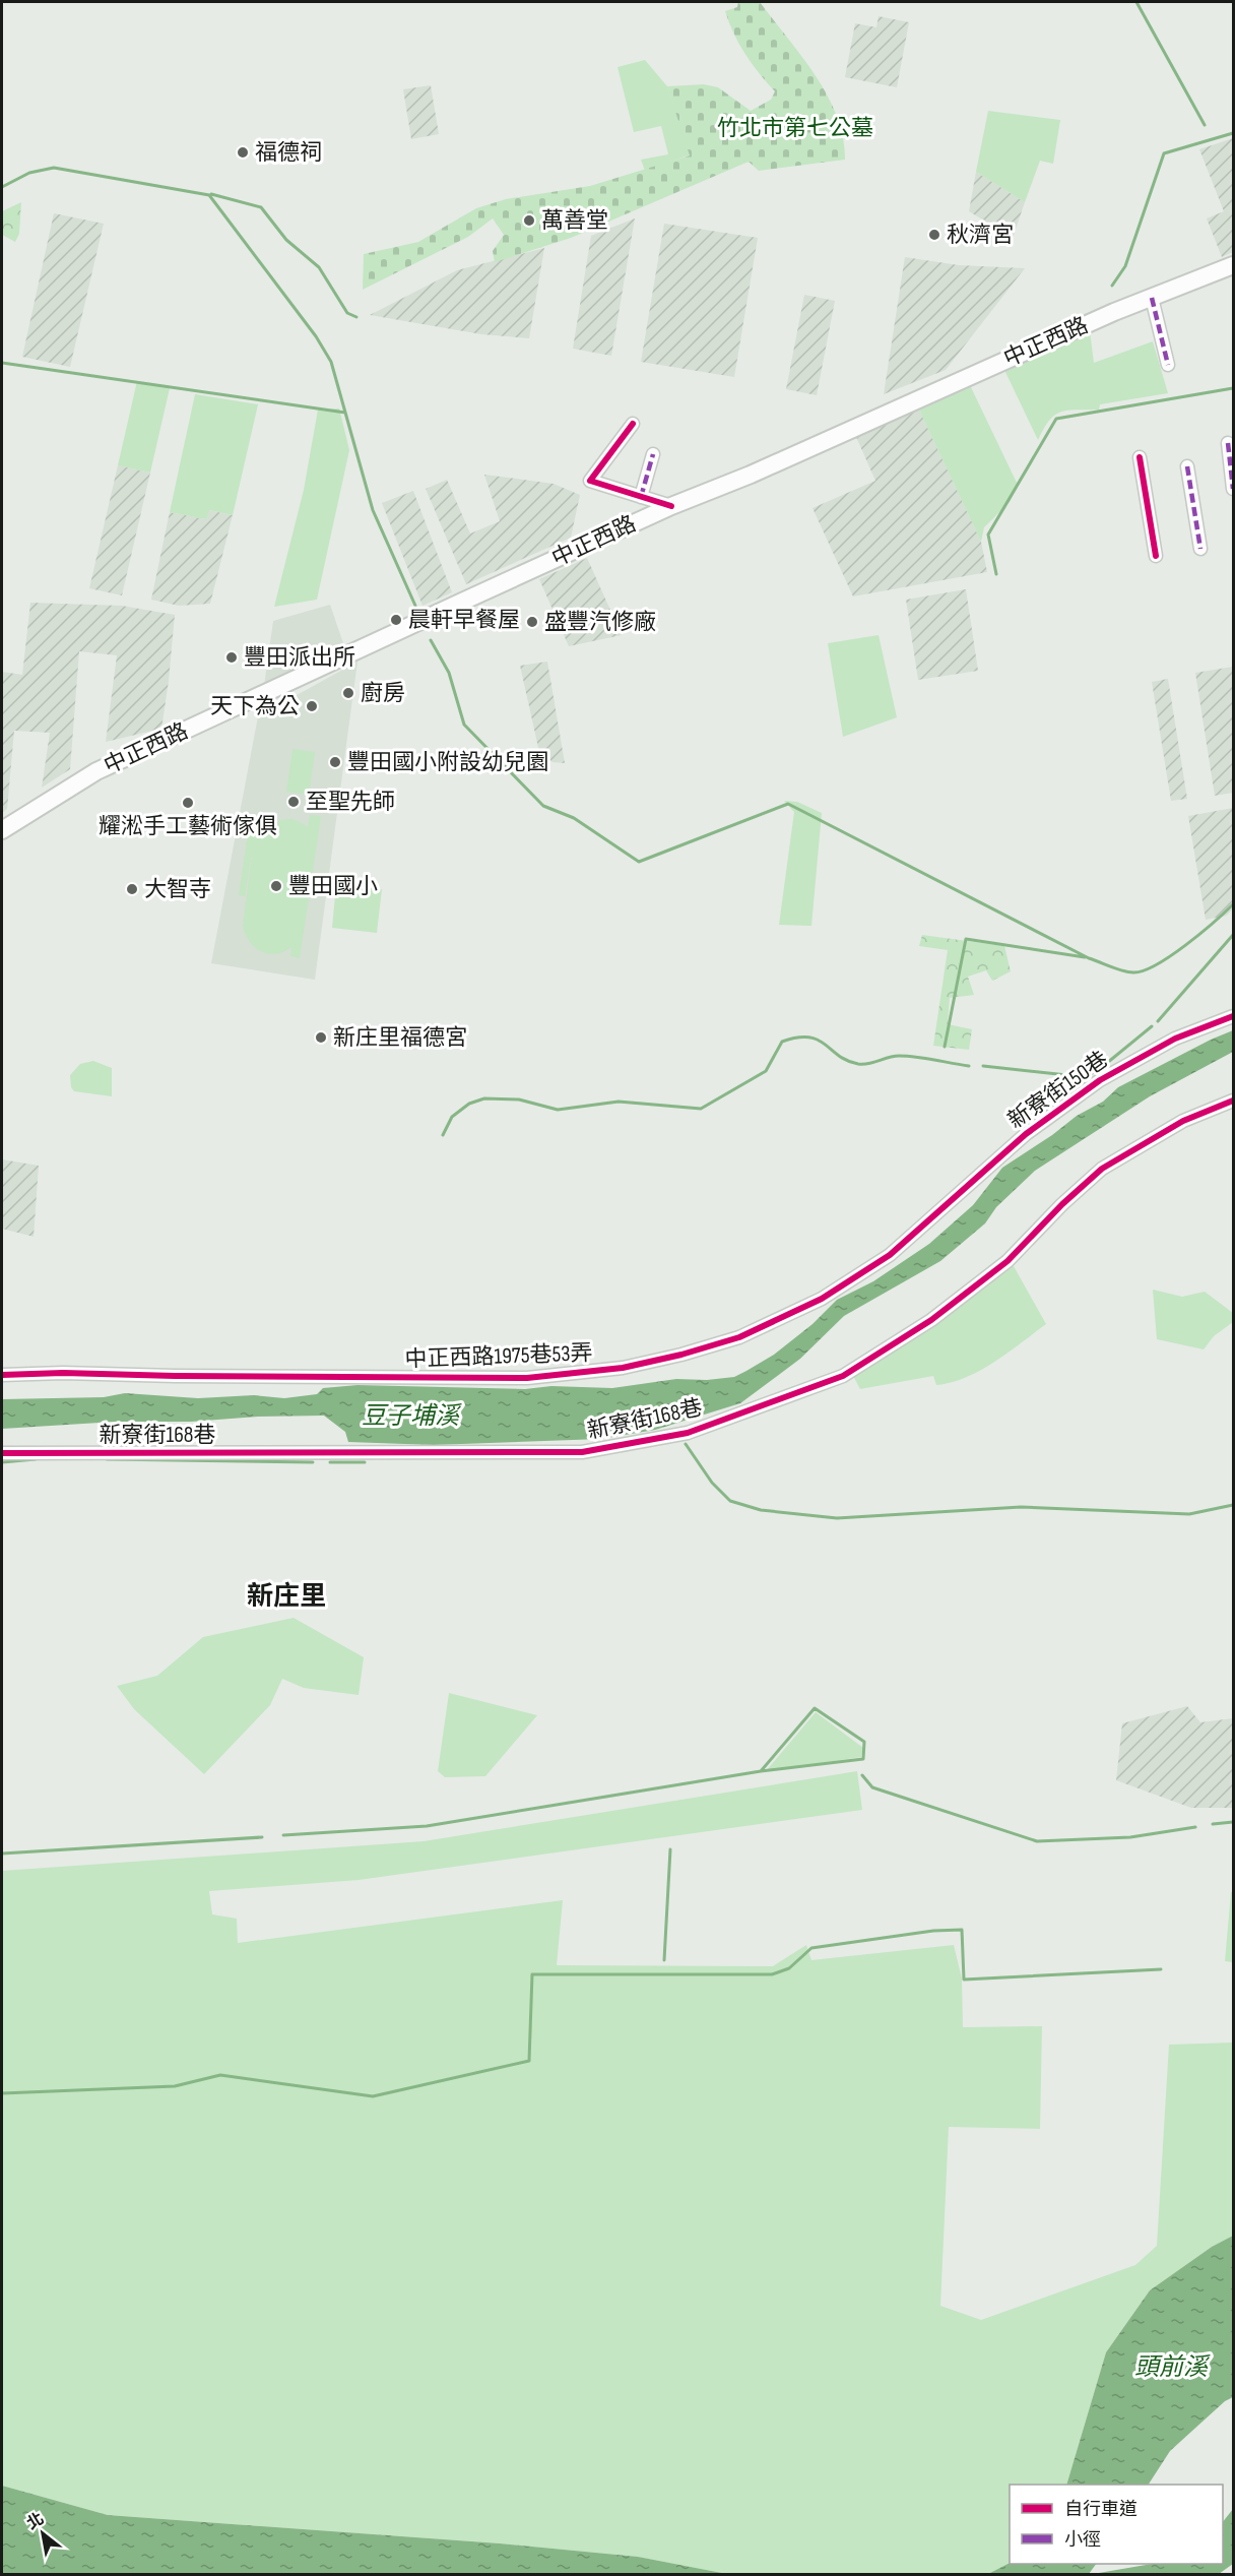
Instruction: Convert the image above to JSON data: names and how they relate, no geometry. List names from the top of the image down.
{
  "streets": {
    "main road": ["中正西路"],
    "street": ["新寮街150巷", "中正西路1975巷53弄", "新寮街168巷"]
  },
  "crossings": [
    ["新寮街150巷", "中正西路1975巷53弄"]
  ],
  "districts": ["新庄里"],
  "water": ["豆子埔溪", "頭前溪"],
  "parks": ["竹北市第七公墓"],
  "places": [
    "福德祠",
    "萬善堂",
    "秋濟宮",
    "晨軒早餐屋",
    "盛豐汽修廠",
    "豐田派出所",
    "廚房",
    "天下為公",
    "豐田國小附設幼兒園",
    "至聖先師",
    "耀淞手工藝術傢俱",
    "豐田國小",
    "大智寺",
    "新庄里福德宮"
  ],
  "legend": ["自行車道", "小徑"],
  "north": "top left"
}
